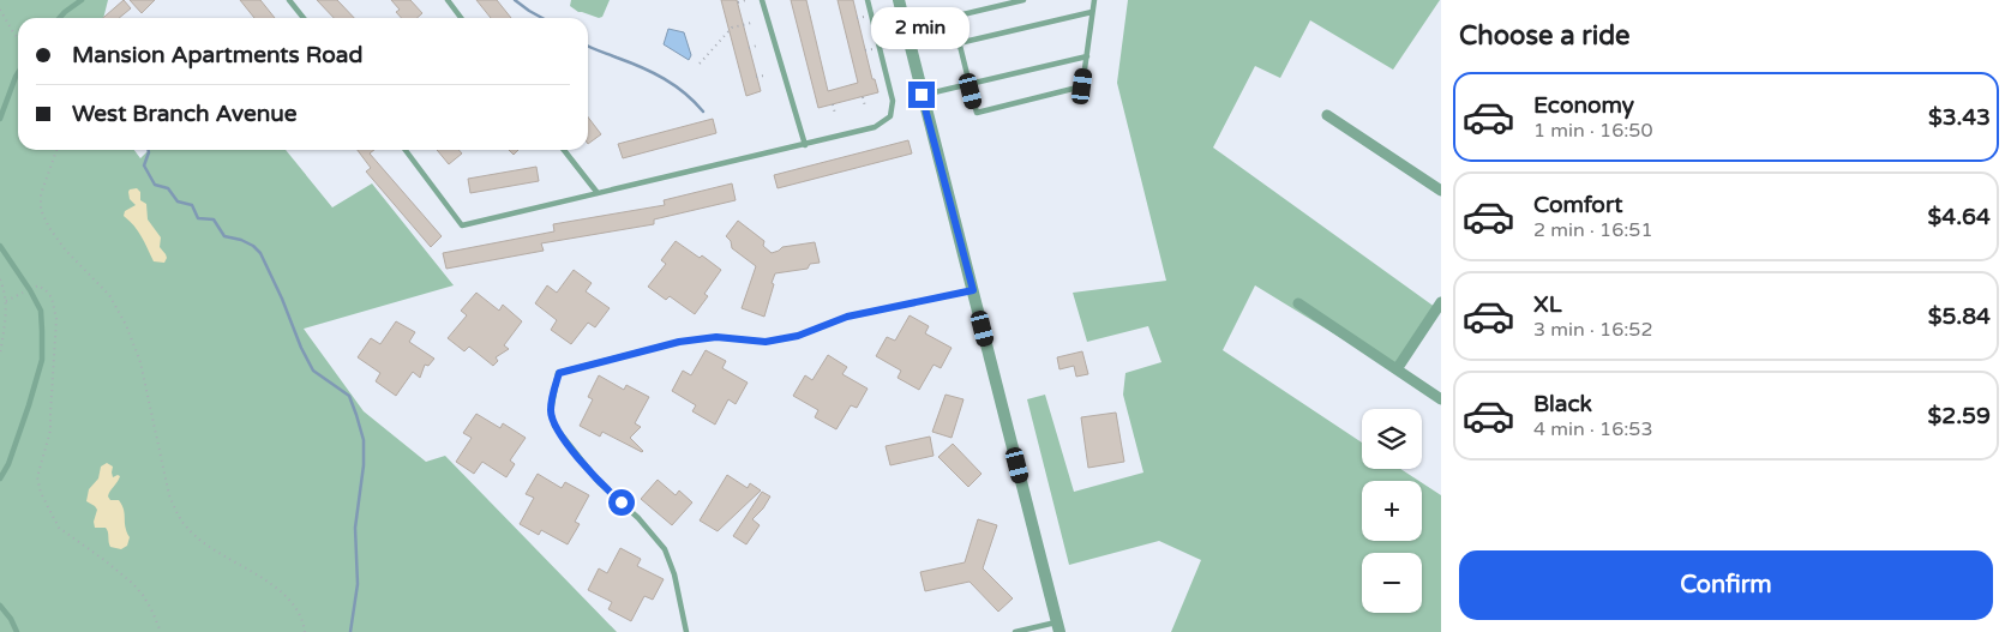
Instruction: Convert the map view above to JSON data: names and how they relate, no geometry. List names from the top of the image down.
{
  "page": {
    "heading": "Choose a ride",
    "bubble": "2 min",
    "banner": ["Mansion Apartments Road", "West Branch Avenue"],
    "list": [
      {
        "name": "Economy",
        "note": "1 min · 16:50",
        "value": "$3.43"
      },
      {
        "name": "Comfort",
        "note": "2 min · 16:51",
        "value": "$4.64"
      },
      {
        "name": "XL",
        "note": "3 min · 16:52",
        "value": "$5.84"
      },
      {
        "name": "Black",
        "note": "4 min · 16:53",
        "value": "$2.59"
      }
    ],
    "map_buttons": ["+", "−"],
    "buttons": "Confirm"
  }
}
